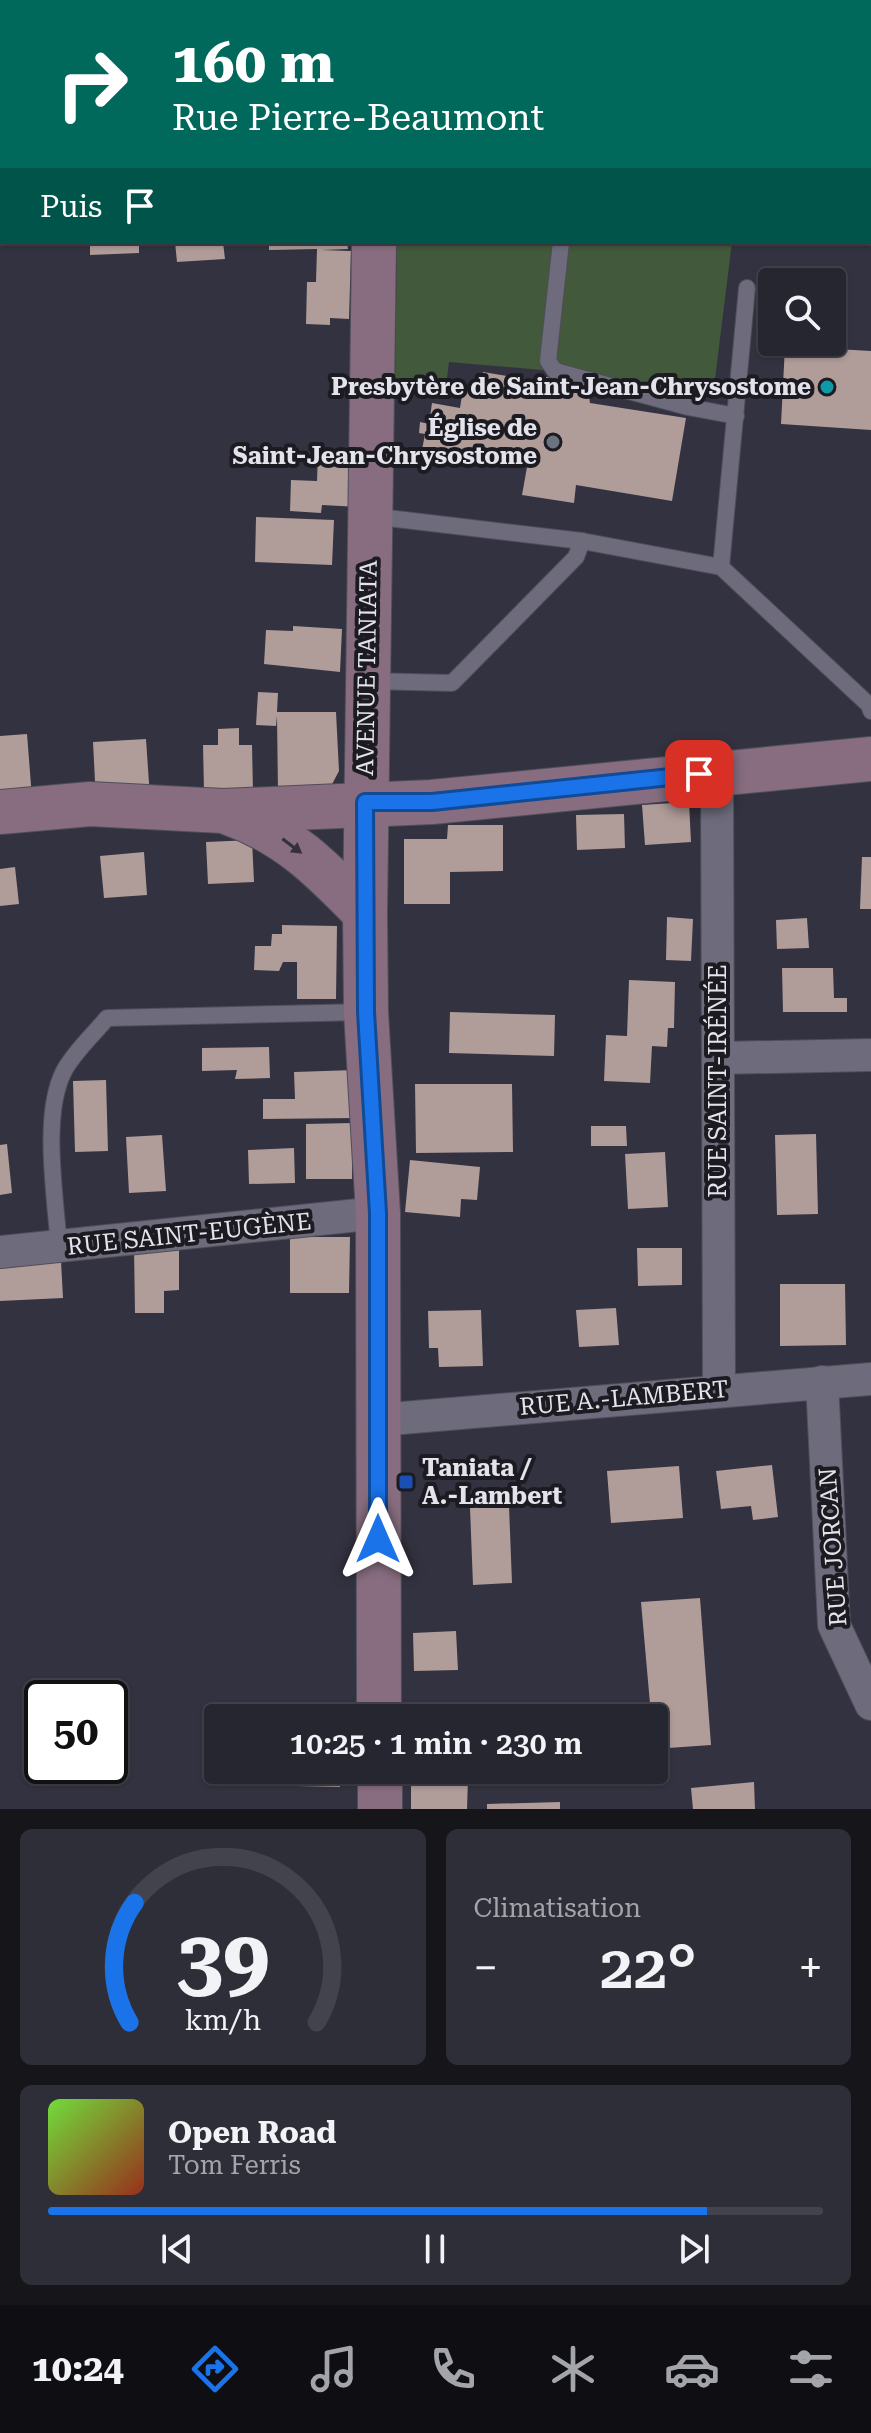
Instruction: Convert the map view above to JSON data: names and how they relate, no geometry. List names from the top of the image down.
{
  "streets": {
    "main road": ["AVENUE TANIATA"],
    "street": [
      "RUE SAINT-IRÉNÉE",
      "RUE SAINT-EUGÈNE",
      "RUE A.-LAMBERT",
      "RUE JORCAN"
    ]
  },
  "crossings": [
    ["AVENUE TANIATA", "RUE SAINT-EUGÈNE"],
    ["AVENUE TANIATA", "RUE A.-LAMBERT"],
    ["RUE SAINT-IRÉNÉE", "RUE A.-LAMBERT"],
    ["RUE A.-LAMBERT", "RUE JORCAN"]
  ],
  "places": {
    "other": ["Presbytère de Saint-Jean-Chrysostome", "Église de Saint-Jean-Chrysostome"],
    "transit": ["Taniata / A.-Lambert"]
  },
  "page": {
    "turn": ["160 m", "Rue Pierre-Beaumont"],
    "then": "Puis",
    "limit": "50",
    "trip": "10:25 · 1 min · 230 m",
    "tile": "Climatisation",
    "heat": ["−", "22°", "+"],
    "song": ["Open Road", "Tom Ferris"],
    "tabs": "10:24",
    "gauge": ["39", "km/h"]
  }
}
